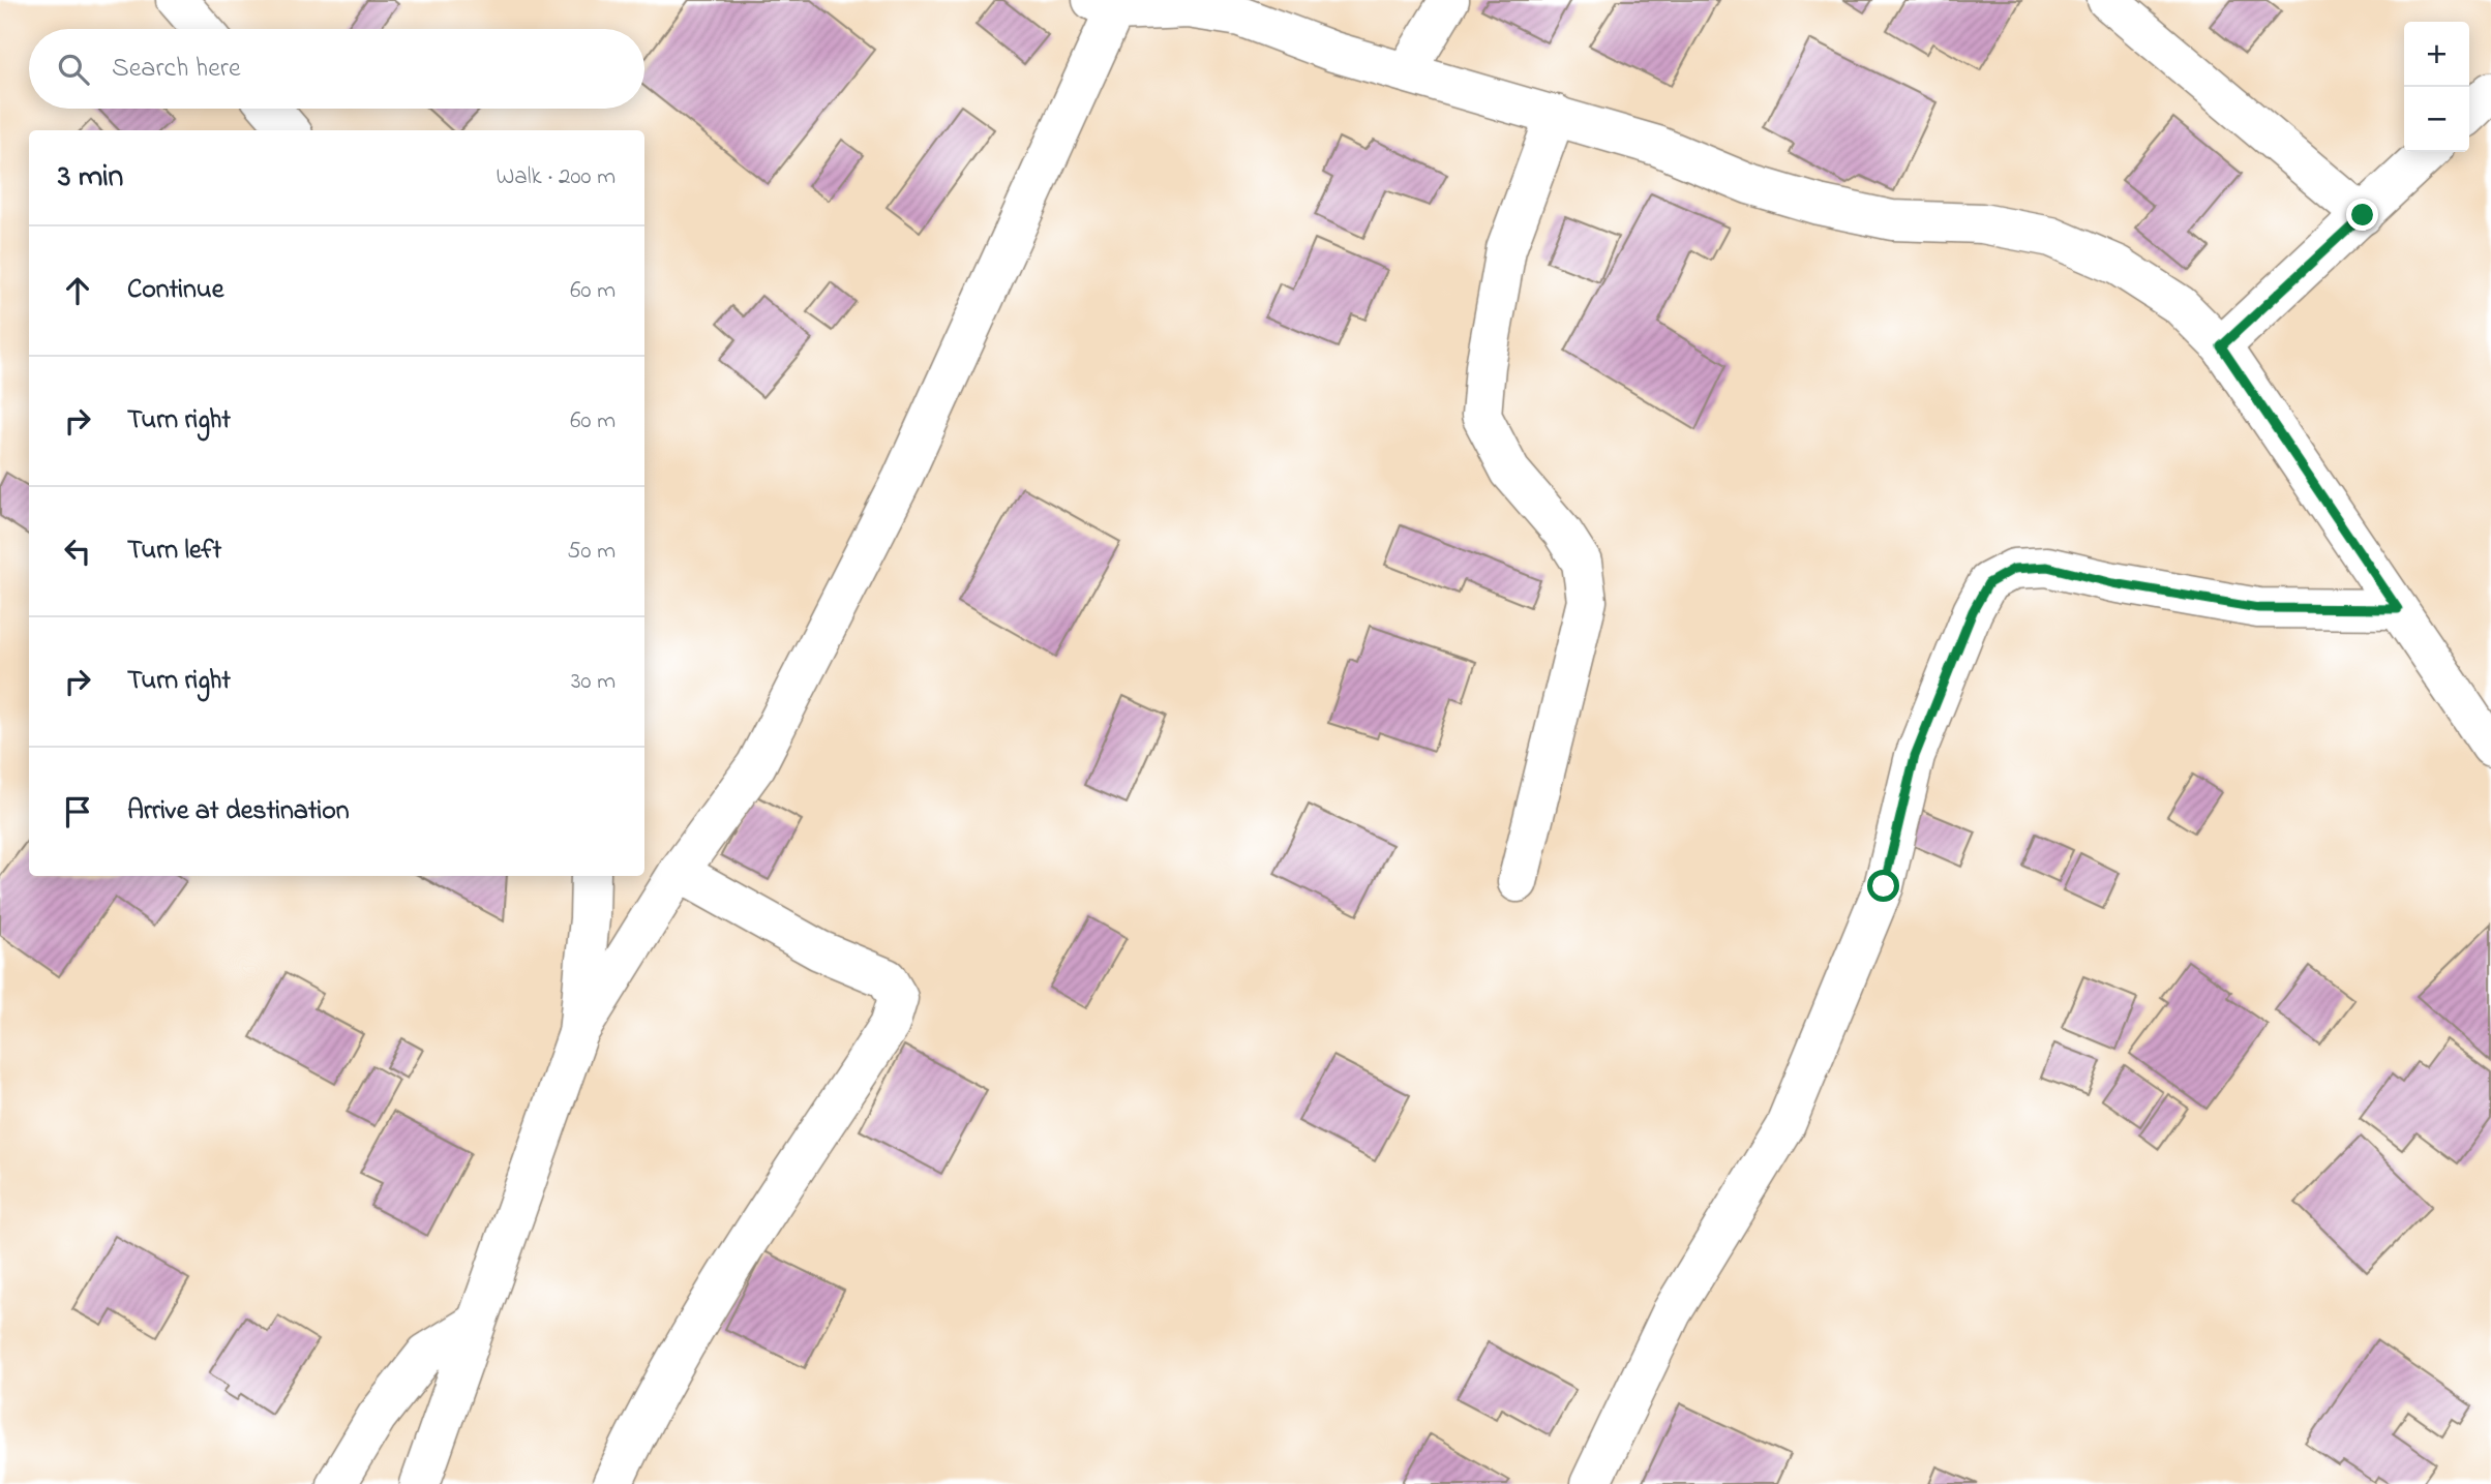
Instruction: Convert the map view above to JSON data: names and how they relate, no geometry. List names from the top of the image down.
{
  "page": {
    "map_buttons": ["+", "−"],
    "search": "Search here",
    "heading": ["3 min", "Walk · 200 m"],
    "list": [
      ["Continue", "60 m"],
      ["Turn right", "60 m"],
      ["Turn left", "50 m"],
      ["Turn right", "30 m"],
      "Arrive at destination"
    ]
  }
}
